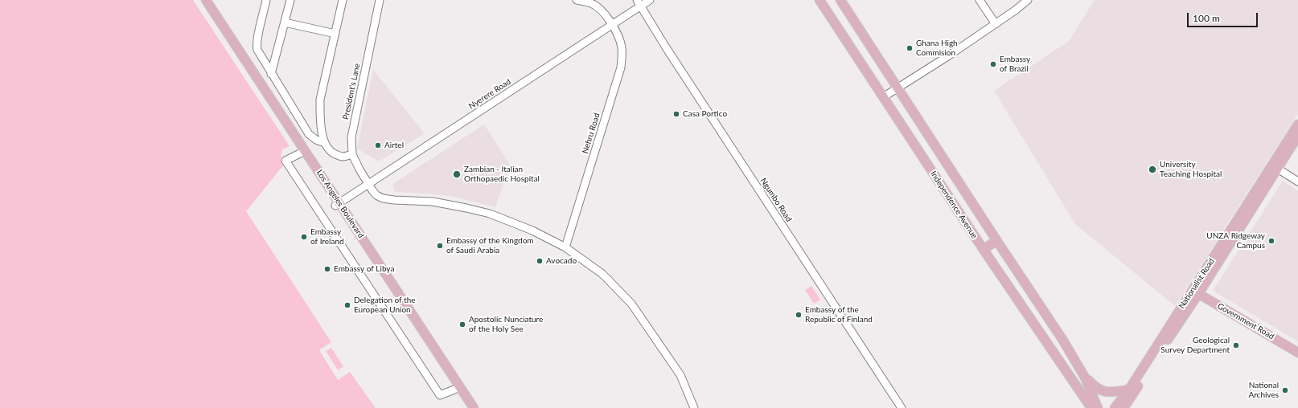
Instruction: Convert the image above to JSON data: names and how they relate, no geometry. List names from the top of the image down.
{
  "streets": {
    "main road": [
      "Los Angeles Boulevard",
      "Independence Avenue",
      "Nationalist Road",
      "Government Road"
    ],
    "street": [
      "President's Lane",
      "Nyerere Road",
      "Nehru Road",
      "Ngumbo Road"
    ]
  },
  "crossings": [
    ["President's Lane", "Nyerere Road"],
    ["President's Lane", "Nehru Road"],
    ["Nyerere Road", "Nehru Road"],
    ["Nyerere Road", "Ngumbo Road"],
    ["Nyerere Road", "Los Angeles Boulevard"],
    ["Nationalist Road", "Government Road"]
  ],
  "places": [
    "Ghana High Commision",
    "Embassy of Brazil",
    "Casa Portico",
    "Airtel",
    "University Teaching Hospital",
    "Zambian - Italian Orthopaedic Hospital",
    "Embassy of Ireland",
    "UNZA Ridgeway Campus",
    "Embassy of the Kingdom of Saudi Arabia",
    "Avocado",
    "Embassy of Libya",
    "Delegation of the European Union",
    "Embassy of the Republic of Finland",
    "Apostolic Nunciature of the Holy See",
    "Geological Survey Department",
    "National Archives"
  ],
  "scale_bar": "100 m"
}
